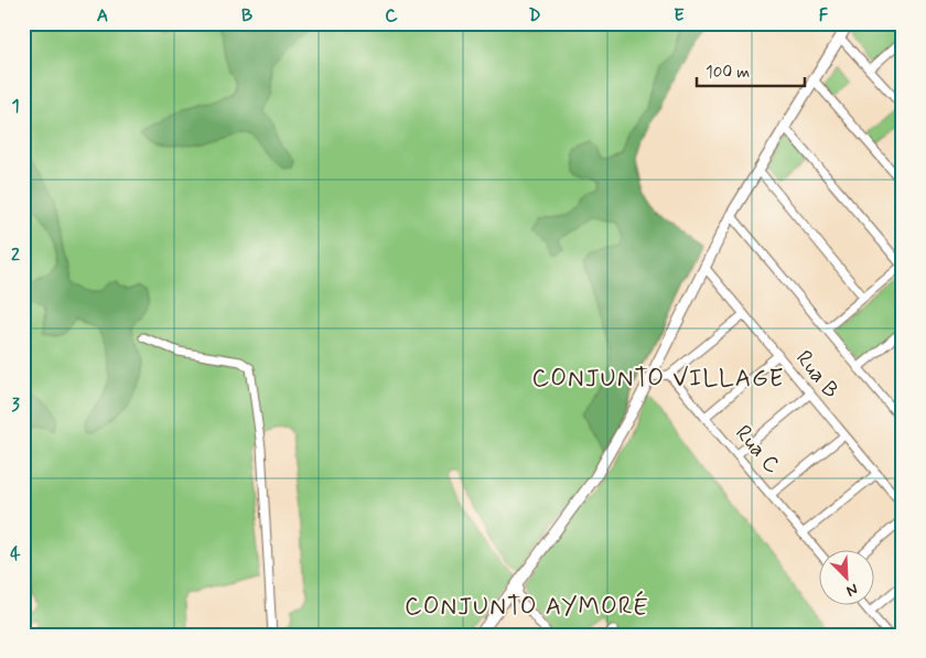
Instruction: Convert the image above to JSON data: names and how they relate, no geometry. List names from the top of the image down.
{
  "streets": {
    "street": ["Rua B", "Rua C"]
  },
  "districts": ["CONJUNTO VILLAGE", "CONJUNTO AYMORÉ"],
  "scale_bar": "100 m",
  "north": "bottom right",
  "grid": {
    "columns": [
      "A",
      "B",
      "C",
      "D",
      "E",
      "F"
    ],
    "rows": [
      "1",
      "2",
      "3",
      "4"
    ]
  }
}
